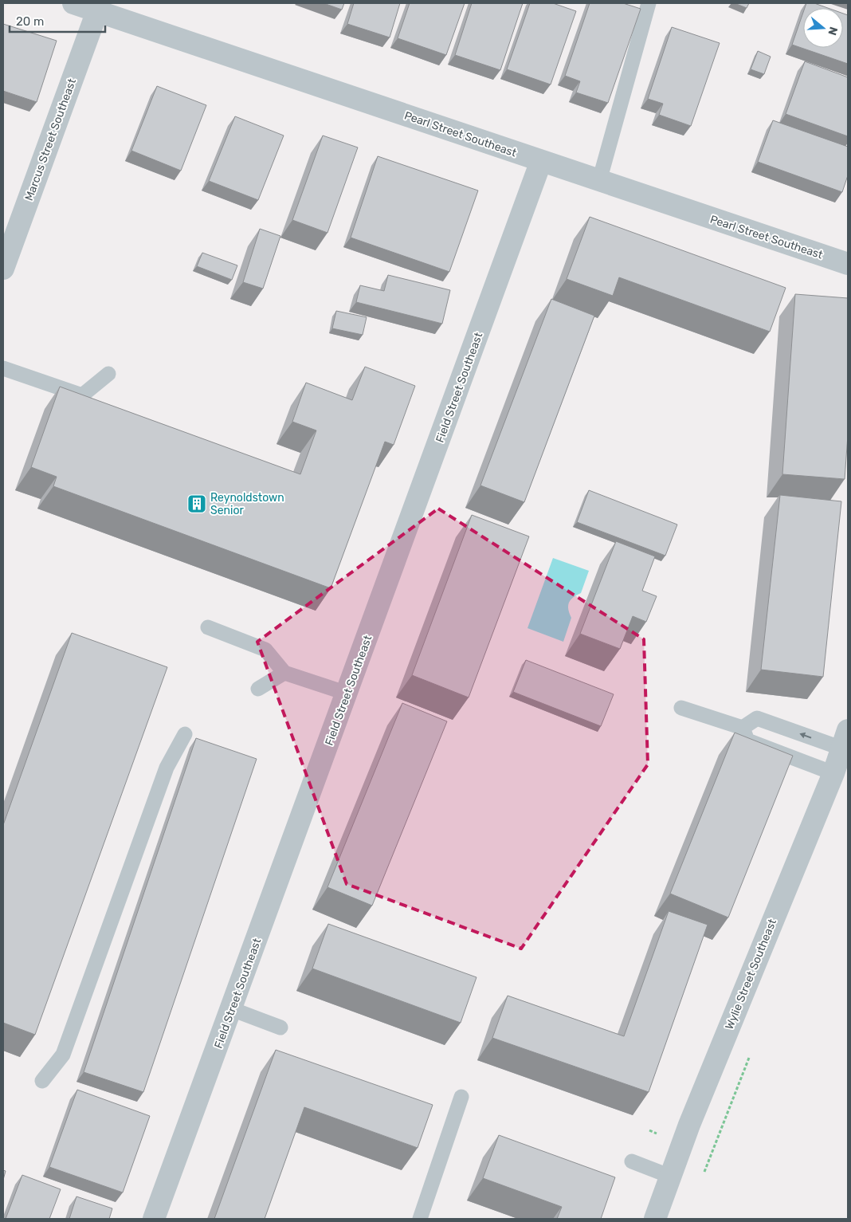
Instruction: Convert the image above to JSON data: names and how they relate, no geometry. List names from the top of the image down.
{
  "streets": {
    "street": [
      "Pearl Street Southeast",
      "Marcus Street Southeast",
      "Field Street Southeast",
      "Wylie Street Southeast"
    ]
  },
  "crossings": [
    ["Pearl Street Southeast", "Marcus Street Southeast"],
    ["Pearl Street Southeast", "Field Street Southeast"]
  ],
  "places": {
    "building": ["Reynoldstown Senior"]
  },
  "scale_bar": "20 m",
  "north": "right"
}
